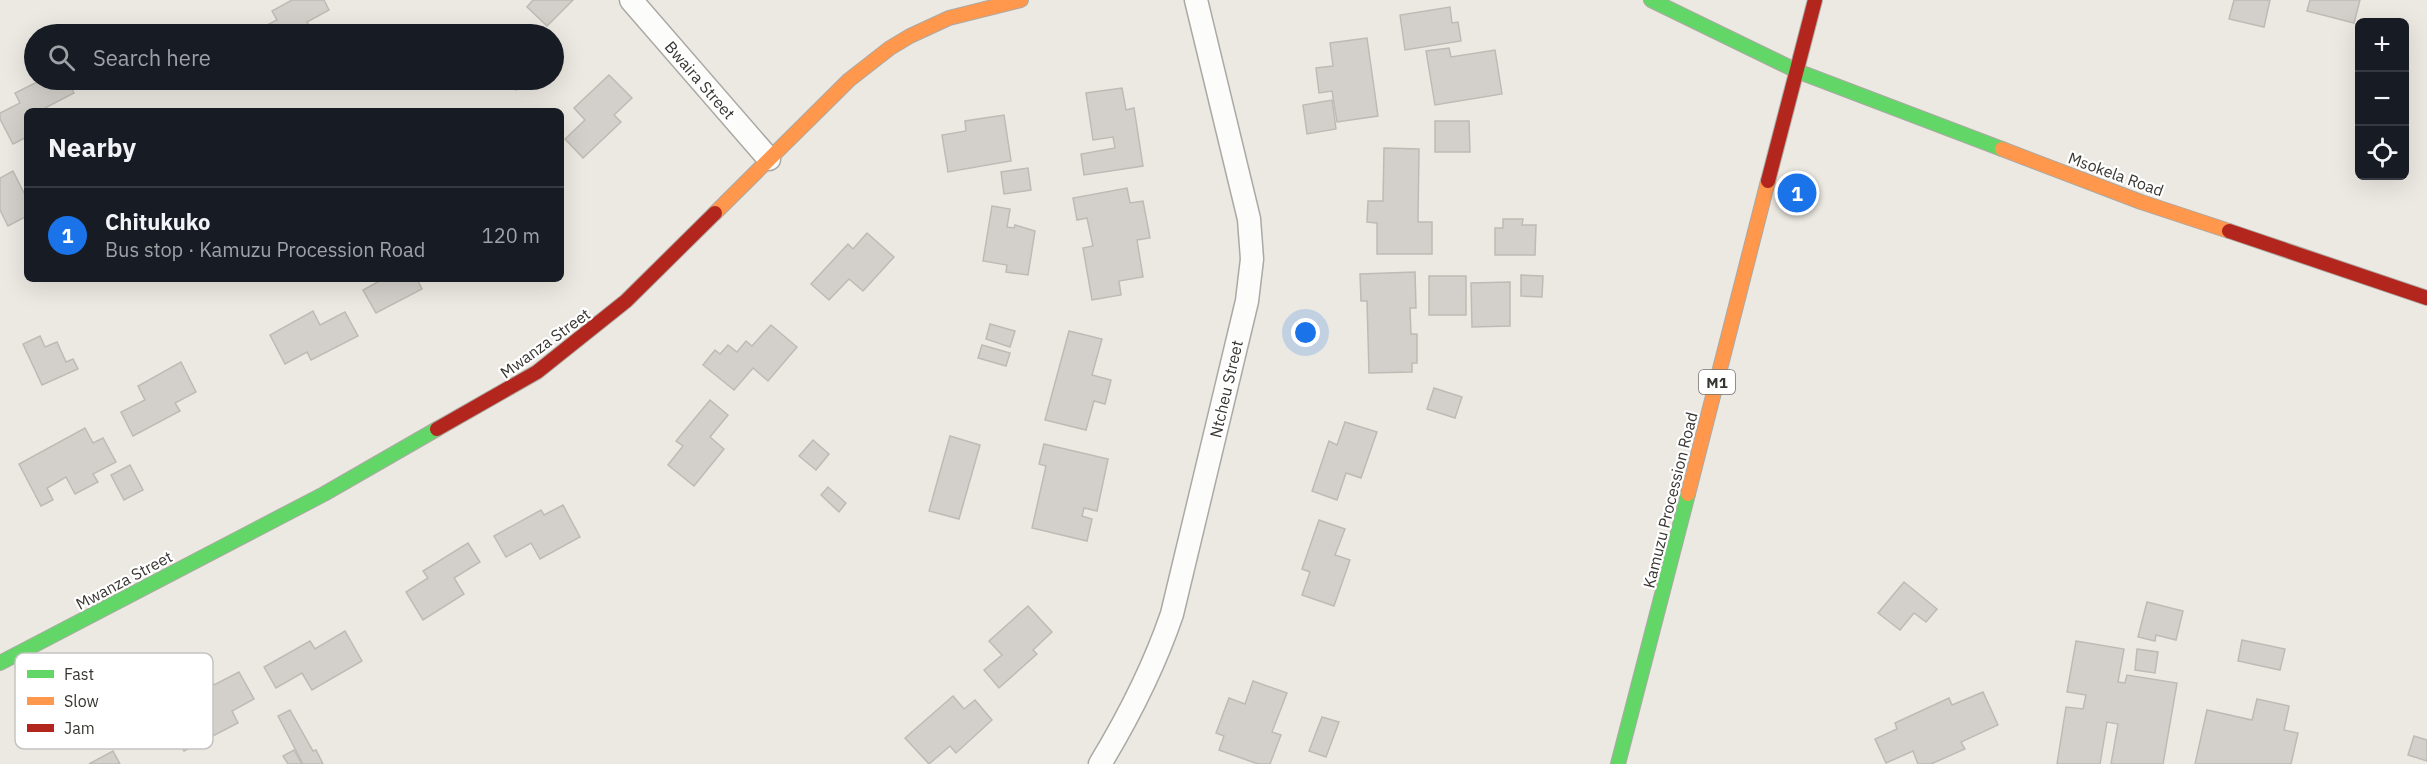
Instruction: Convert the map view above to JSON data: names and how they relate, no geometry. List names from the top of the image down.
{
  "streets": {
    "main road": [
      "Msokela Road",
      "Mwanza Street",
      "M1",
      "Kamuzu Procession Road"
    ],
    "street": ["Bwaira Street", "Ntcheu Street"]
  },
  "crossings": [
    ["Bwaira Street", "Mwanza Street"],
    ["Msokela Road", "Kamuzu Procession Road"]
  ],
  "legend": ["Fast", "Slow", "Jam"],
  "page": {
    "map_buttons": ["+", "−"],
    "search": "Search here",
    "heading": "Nearby",
    "pins": "1",
    "list": [
      {
        "mark": "1",
        "name": "Chitukuko",
        "note": "Bus stop · Kamuzu Procession Road",
        "value": "120 m"
      }
    ]
  }
}
